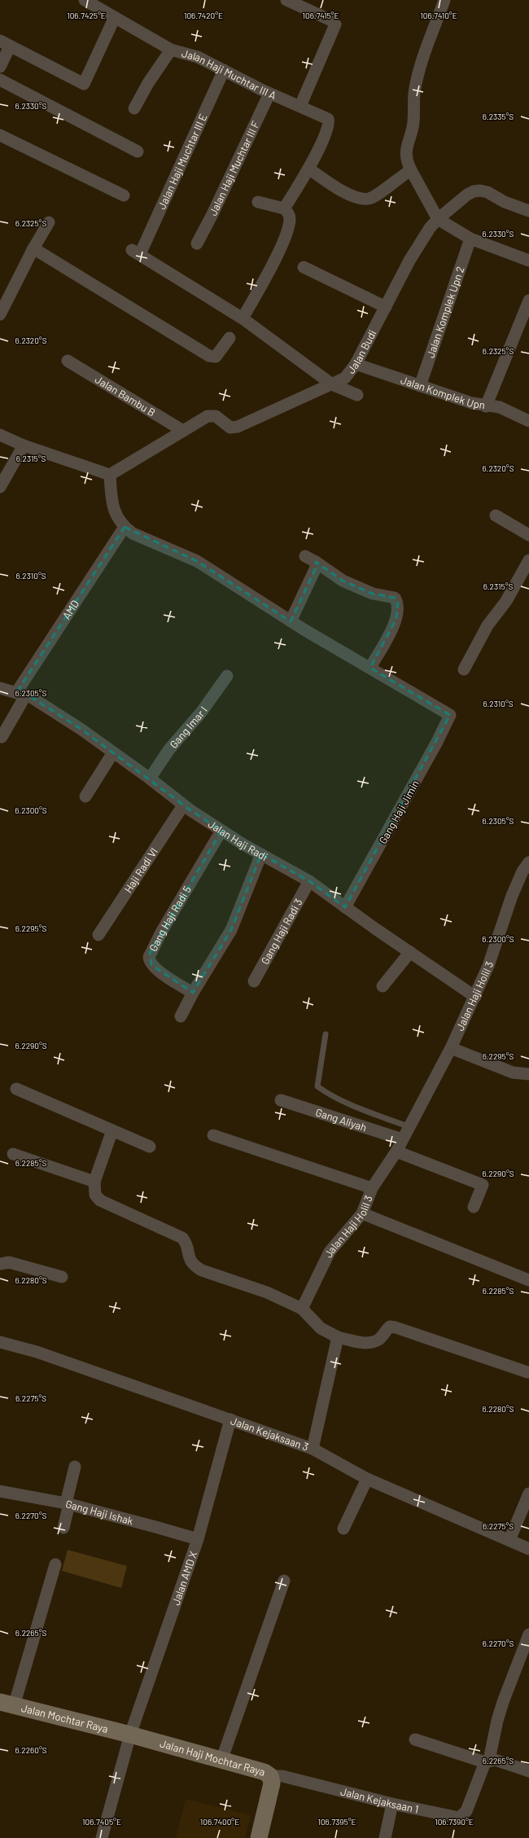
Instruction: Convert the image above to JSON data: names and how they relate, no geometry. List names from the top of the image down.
{
  "streets": {
    "street": [
      "Jalan Haji Muchtar III A",
      "Jalan Haji Muchtar III E",
      "Jalan Haji Muchtar III F",
      "Jalan Komplek Upn 2",
      "Jalan Budi",
      "Jalan Komplek Upn",
      "Jalan Bambu B",
      "AMD",
      "Gang Imar I",
      "Gang Haji Jimin",
      "Jalan Haji Radi",
      "Haji Radi VI",
      "Gang Haji Radi 5",
      "Gang Haji Radi 3",
      "Jalan Haji Holil 3",
      "Gang Aliyah",
      "Jalan Kejaksaan 3",
      "Gang Haji Ishak",
      "Jalan AMD X",
      "Jalan Mochtar Raya",
      "Jalan Haji Mochtar Raya",
      "Jalan Kejaksaan 1"
    ]
  },
  "crossings": [
    ["Jalan Haji Muchtar III A", "Jalan Haji Muchtar III E"],
    ["Jalan Haji Muchtar III A", "Jalan Haji Muchtar III F"],
    ["Jalan Komplek Upn 2", "Jalan Komplek Upn"],
    ["Jalan Budi", "Jalan Komplek Upn"],
    ["Jalan Budi", "Jalan Bambu B"],
    ["AMD", "Jalan Haji Radi"],
    ["Gang Imar I", "Jalan Haji Radi"],
    ["Gang Haji Jimin", "Jalan Haji Radi"],
    ["Jalan Haji Radi", "Haji Radi VI"],
    ["Jalan Haji Radi", "Gang Haji Radi 5"],
    ["Jalan Haji Radi", "Gang Haji Radi 3"],
    ["Jalan Haji Radi", "Jalan Haji Holil 3"],
    ["Jalan Haji Holil 3", "Gang Aliyah"],
    ["Jalan Kejaksaan 3", "Jalan AMD X"],
    ["Gang Haji Ishak", "Jalan AMD X"],
    ["Jalan AMD X", "Jalan Mochtar Raya"],
    ["Jalan AMD X", "Jalan Haji Mochtar Raya"],
    ["Jalan Mochtar Raya", "Jalan Haji Mochtar Raya"],
    ["Jalan Haji Mochtar Raya", "Jalan Kejaksaan 1"]
  ],
  "coordinates": [
    "106.7425°E",
    "106.7420°E",
    "106.7415°E",
    "106.7410°E",
    "6.2330°S",
    "6.2335°S",
    "6.2325°S",
    "6.2320°S",
    "6.2315°S",
    "6.2310°S",
    "6.2305°S",
    "6.2300°S",
    "6.2295°S",
    "6.2290°S",
    "6.2285°S",
    "6.2280°S",
    "6.2275°S",
    "6.2270°S",
    "6.2265°S",
    "6.2260°S",
    "106.7405°E",
    "106.7400°E",
    "106.7395°E",
    "106.7390°E"
  ]
}
